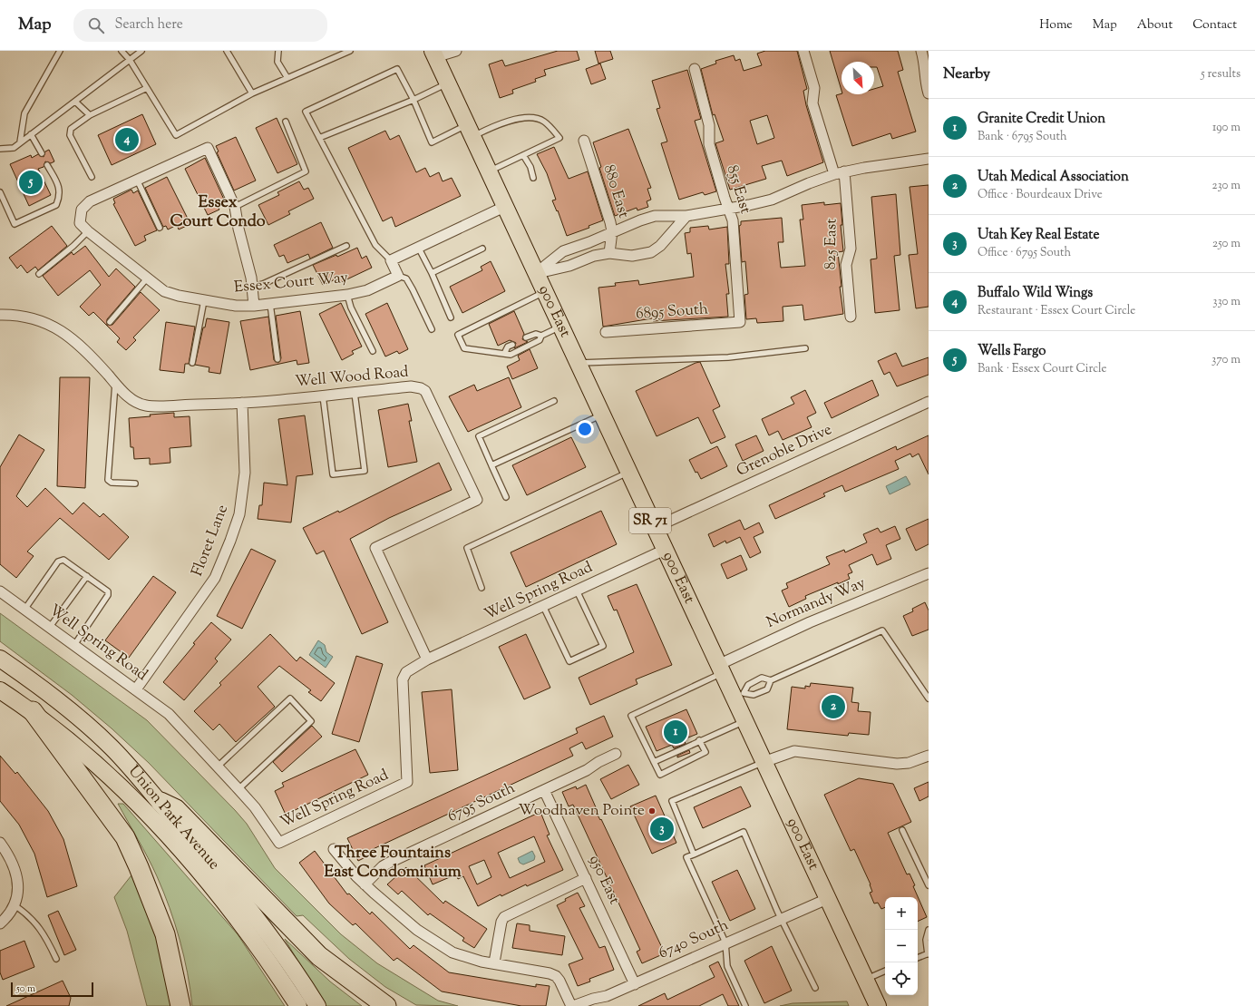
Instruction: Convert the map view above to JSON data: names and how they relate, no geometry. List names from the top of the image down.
{
  "streets": {
    "main road": ["900 East", "SR 71", "Union Park Avenue"],
    "street": [
      "855 East",
      "880 East",
      "825 East",
      "Essex Court Way",
      "6895 South",
      "Well Wood Road",
      "Grenoble Drive",
      "Floret Lane",
      "Well Spring Road",
      "Normandy Way",
      "6795 South",
      "950 East",
      "6740 South"
    ]
  },
  "crossings": [
    ["855 East", "6895 South"],
    ["900 East", "Grenoble Drive"],
    ["900 East", "Well Spring Road"],
    ["900 East", "Normandy Way"],
    ["900 East", "6740 South"],
    ["Well Wood Road", "Floret Lane"],
    ["Well Wood Road", "Well Spring Road"],
    ["Floret Lane", "Well Spring Road"],
    ["6795 South", "950 East"],
    ["950 East", "6740 South"]
  ],
  "districts": ["Essex Court Condo", "Three Fountains East Condominium"],
  "places": ["Woodhaven Pointe"],
  "scale_bar": "50 m",
  "north": "bottom right",
  "page": {
    "header": "Map",
    "search": "Search here",
    "nav": [
      "Home",
      "Map",
      "About",
      "Contact"
    ],
    "heading": ["Nearby", "5 results"],
    "list": [
      {
        "mark": "1",
        "name": "Granite Credit Union",
        "note": "Bank · 6795 South",
        "value": "190 m"
      },
      {
        "mark": "2",
        "name": "Utah Medical Association",
        "note": "Office · Bourdeaux Drive",
        "value": "230 m"
      },
      {
        "mark": "3",
        "name": "Utah Key Real Estate",
        "note": "Office · 6795 South",
        "value": "250 m"
      },
      {
        "mark": "4",
        "name": "Buffalo Wild Wings",
        "note": "Restaurant · Essex Court Circle",
        "value": "330 m"
      },
      {
        "mark": "5",
        "name": "Wells Fargo",
        "note": "Bank · Essex Court Circle",
        "value": "370 m"
      }
    ],
    "pins": [
      "4",
      "5",
      "2",
      "1",
      "3"
    ],
    "map_buttons": ["+", "−"],
    "scale": "50 m"
  }
}
